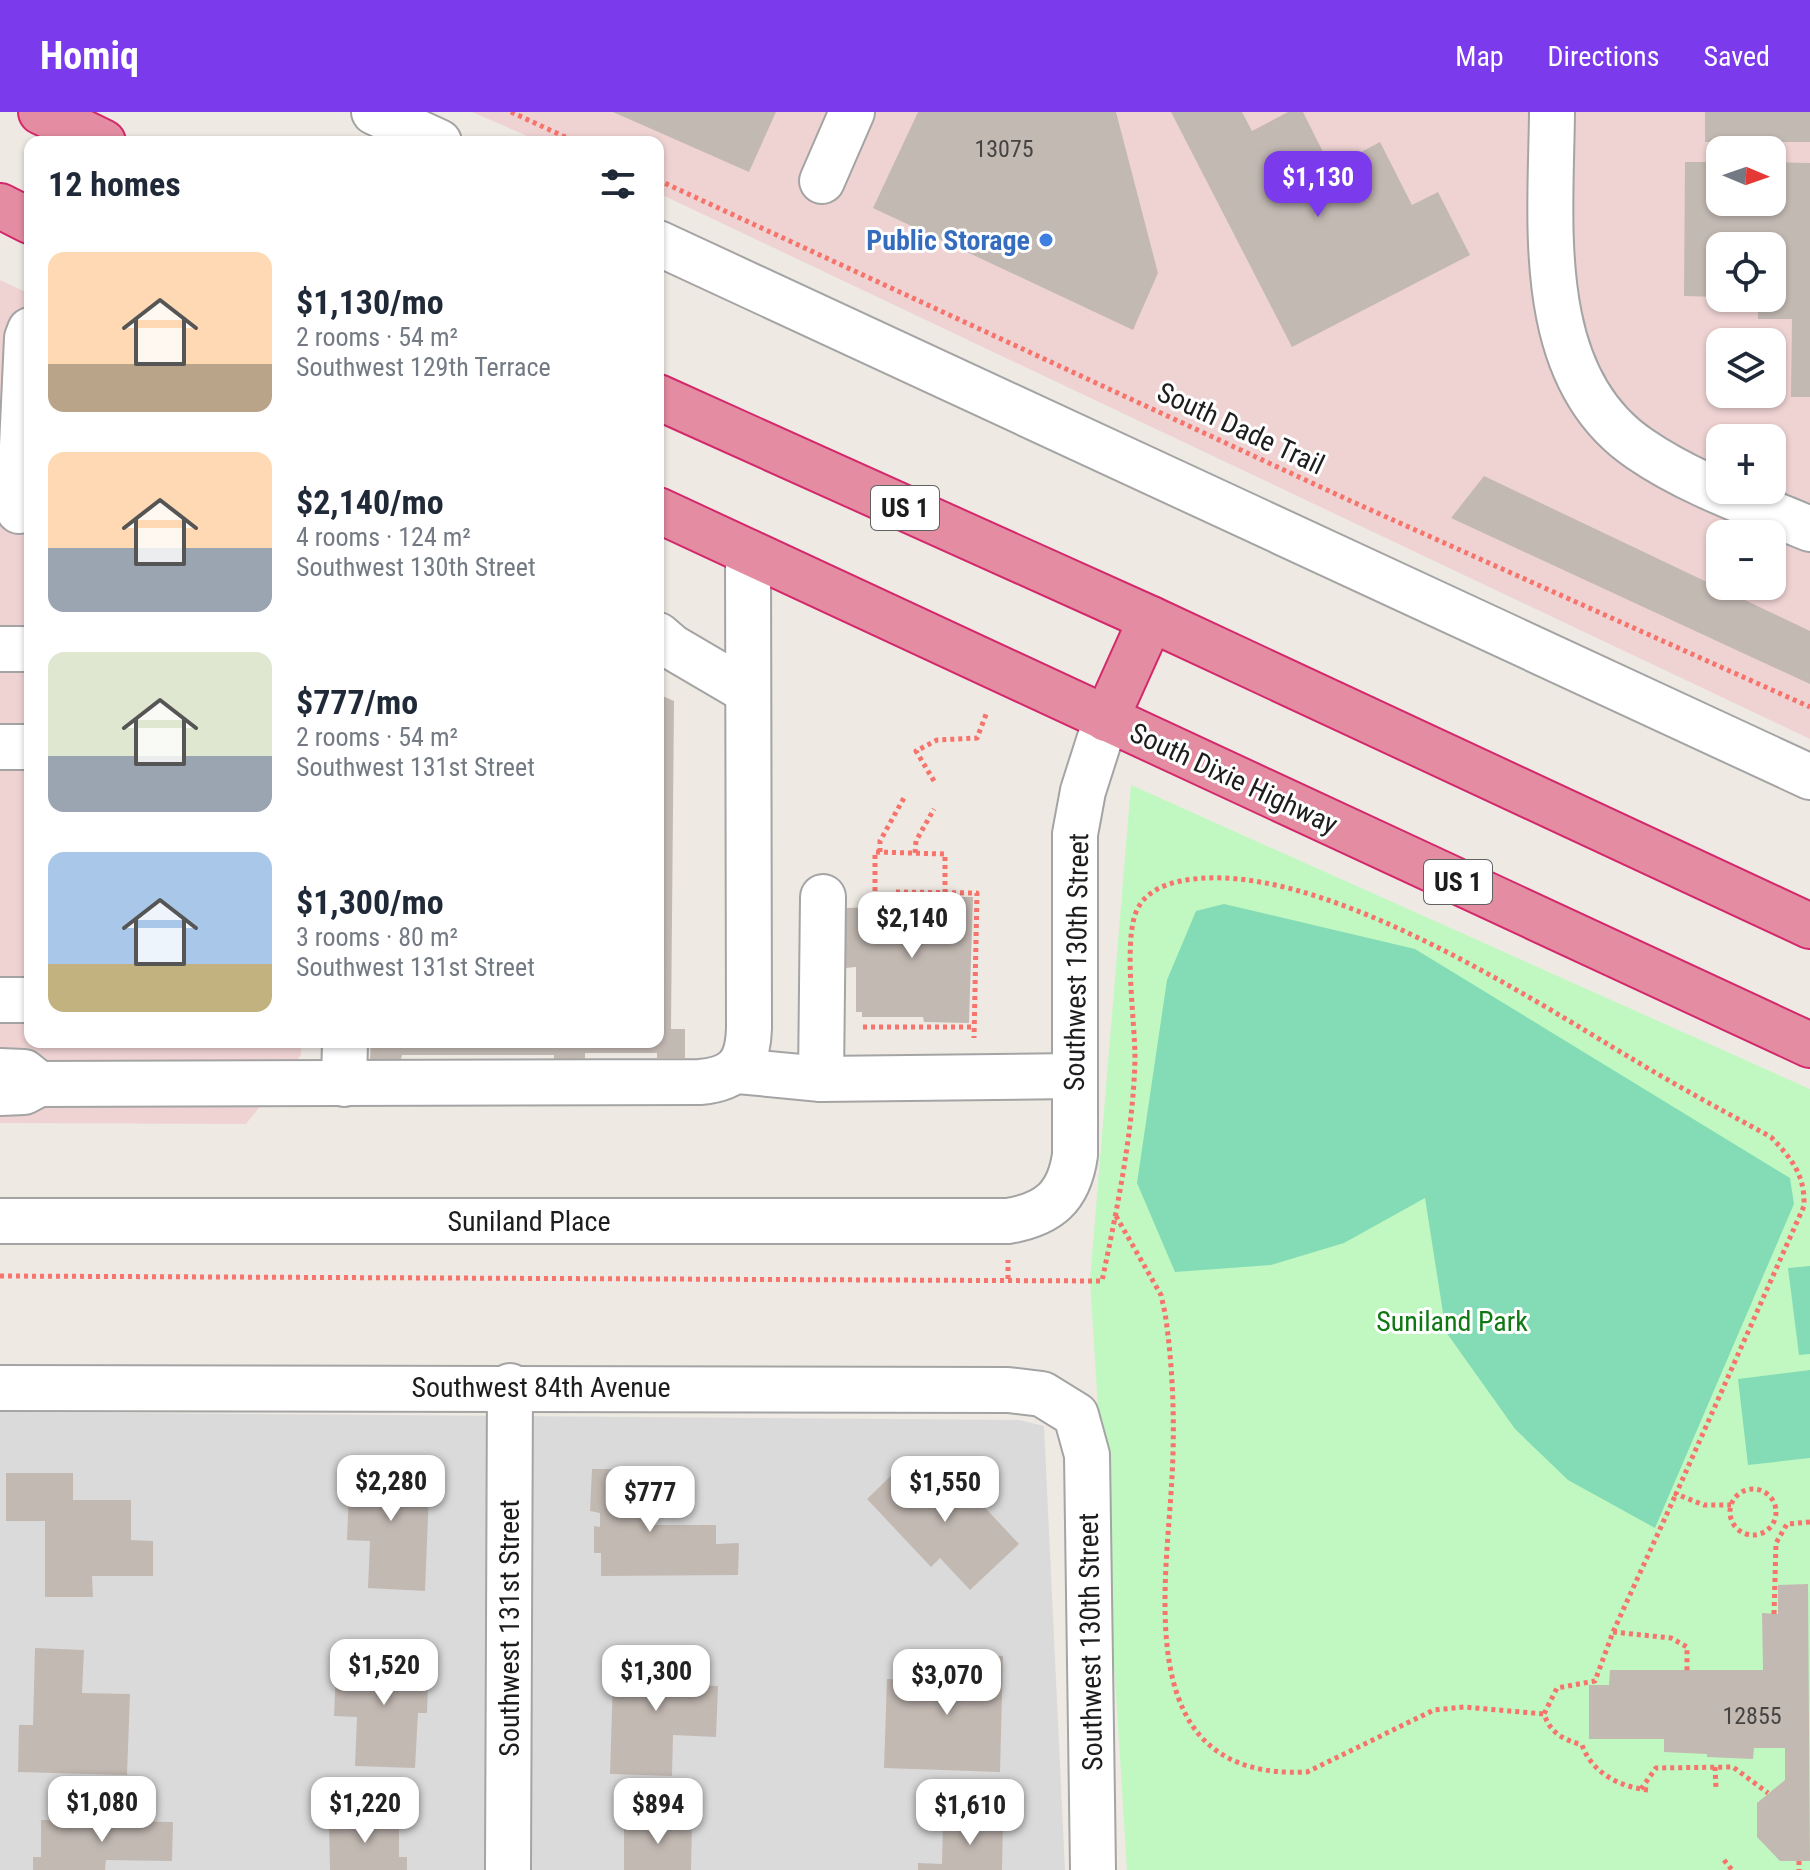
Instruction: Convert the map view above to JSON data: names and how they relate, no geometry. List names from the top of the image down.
{
  "streets": {
    "highway": ["US 1", "South Dixie Highway"],
    "street": [
      "Southwest 130th Street",
      "Suniland Place",
      "Southwest 84th Avenue",
      "Southwest 131st Street"
    ],
    "path": ["South Dade Trail"]
  },
  "crossings": [
    ["South Dixie Highway", "Southwest 130th Street"],
    ["Southwest 130th Street", "Suniland Place"],
    ["Southwest 130th Street", "Southwest 84th Avenue"],
    ["Southwest 84th Avenue", "Southwest 131st Street"]
  ],
  "parks": ["Suniland Park"],
  "places": ["Public Storage"],
  "house_numbers": ["13075", "12855"],
  "north": "right",
  "page": {
    "header": "Homiq",
    "nav": ["Map", "Directions", "Saved"],
    "map_buttons": ["+", "−"],
    "heading": "12 homes",
    "price": [
      "$1,130",
      "$2,140",
      "$2,280",
      "$1,550",
      "$777",
      "$1,520",
      "$1,300",
      "$3,070",
      "$1,080",
      "$1,220",
      "$894",
      "$1,610"
    ],
    "list": [
      {
        "name": "$1,130/mo",
        "note": "2 rooms · 54 m² · Southwest 129th Terrace"
      },
      {
        "name": "$2,140/mo",
        "note": "4 rooms · 124 m² · Southwest 130th Street"
      },
      {
        "name": "$777/mo",
        "note": "2 rooms · 54 m² · Southwest 131st Street"
      },
      {
        "name": "$1,300/mo",
        "note": "3 rooms · 80 m² · Southwest 131st Street"
      }
    ]
  }
}
